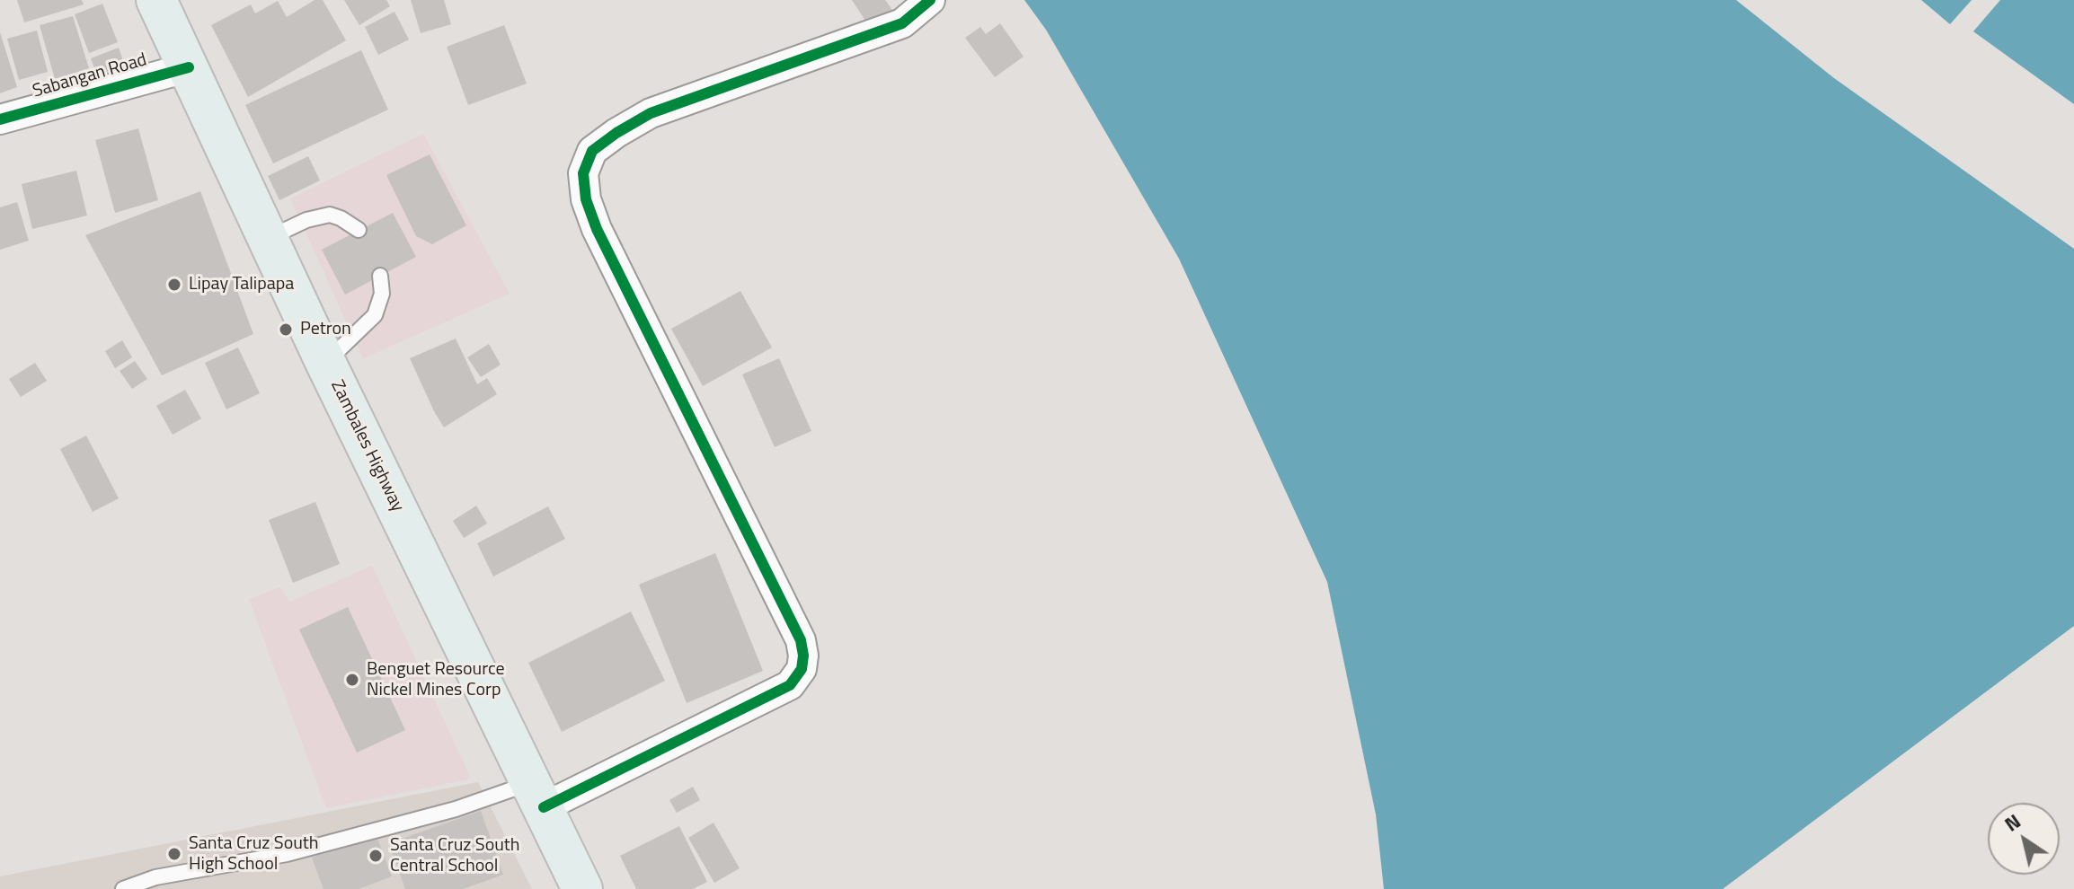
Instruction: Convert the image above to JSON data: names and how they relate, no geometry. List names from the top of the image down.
{
  "streets": {
    "main road": ["Zambales Highway"],
    "street": ["Sabangan Road"]
  },
  "crossings": [
    ["Sabangan Road", "Zambales Highway"]
  ],
  "places": [
    "Lipay Talipapa",
    "Petron",
    "Benguet Resource Nickel Mines Corp",
    "Santa Cruz South High School",
    "Santa Cruz South Central School"
  ],
  "north": "top left"
}
